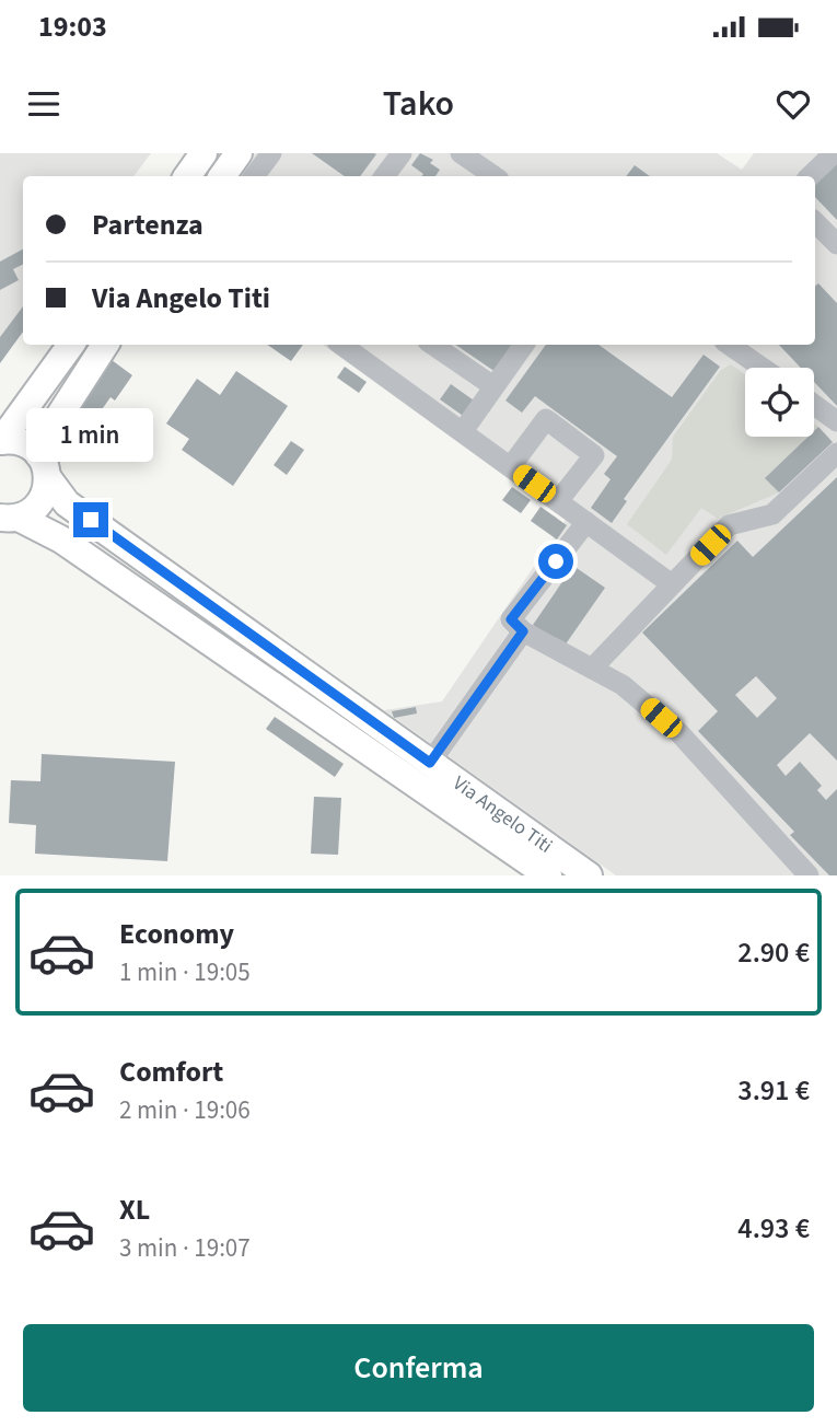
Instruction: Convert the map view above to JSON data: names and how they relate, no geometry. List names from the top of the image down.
{
  "streets": {
    "main road": ["Via Angelo Titi"]
  },
  "page": {
    "status": "19:03",
    "header": "Tako",
    "banner": ["Partenza", "Via Angelo Titi"],
    "bubble": "1 min",
    "list": [
      {
        "name": "Economy",
        "note": "1 min · 19:05",
        "value": "2.90 €"
      },
      {
        "name": "Comfort",
        "note": "2 min · 19:06",
        "value": "3.91 €"
      },
      {
        "name": "XL",
        "note": "3 min · 19:07",
        "value": "4.93 €"
      }
    ],
    "buttons": "Conferma"
  }
}
